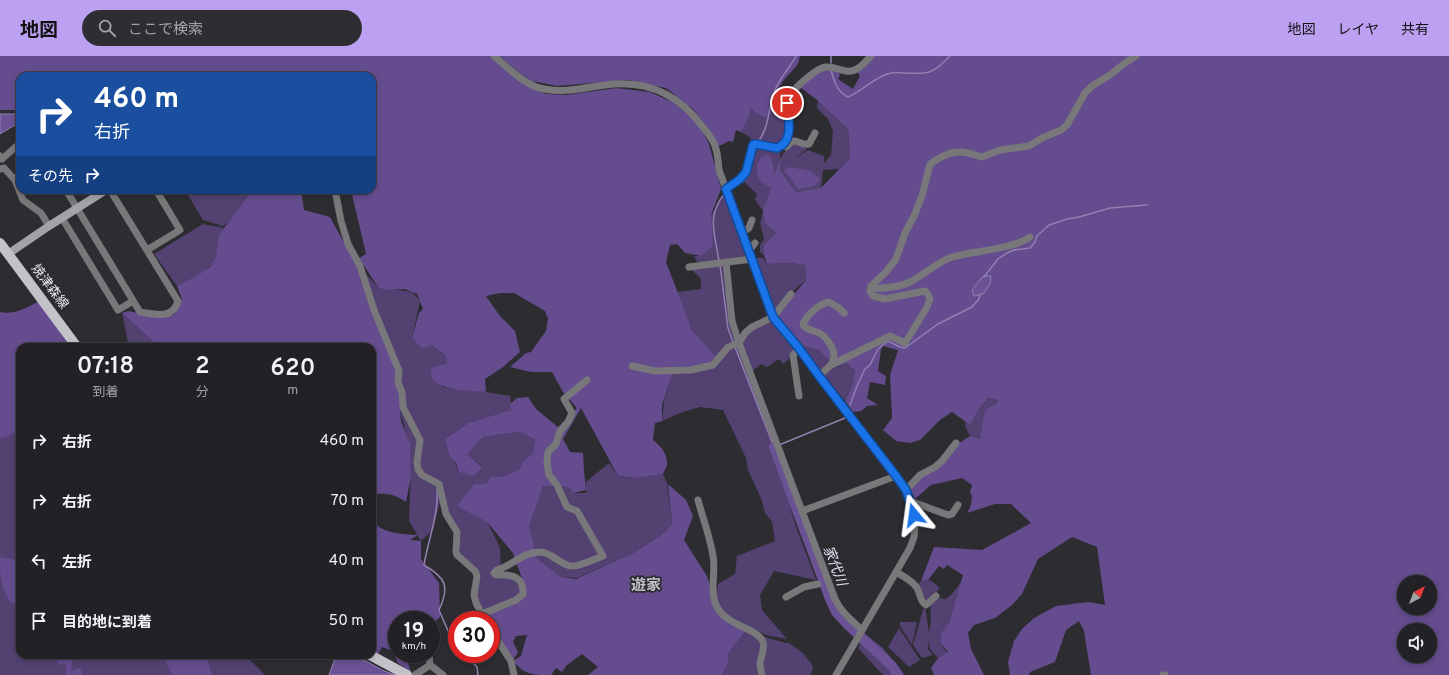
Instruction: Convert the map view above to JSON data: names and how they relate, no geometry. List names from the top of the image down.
{
  "streets": {
    "main road": ["焼津森線"]
  },
  "districts": ["遊家"],
  "water": ["家代川"],
  "north": "top right",
  "page": {
    "header": "地図",
    "search": "ここで検索",
    "nav": ["地図", "レイヤ", "共有"],
    "turn": ["460 m", "右折"],
    "then": "その先",
    "eta": [
      "07:18",
      "到着",
      "2",
      "分",
      "620",
      "m"
    ],
    "list": [
      {
        "name": "右折",
        "value": "460 m"
      },
      {
        "name": "右折",
        "value": "70 m"
      },
      {
        "name": "左折",
        "value": "40 m"
      },
      {
        "name": "目的地に到着",
        "value": "50 m"
      }
    ],
    "speed": "19 km/h",
    "limit": "30"
  }
}
